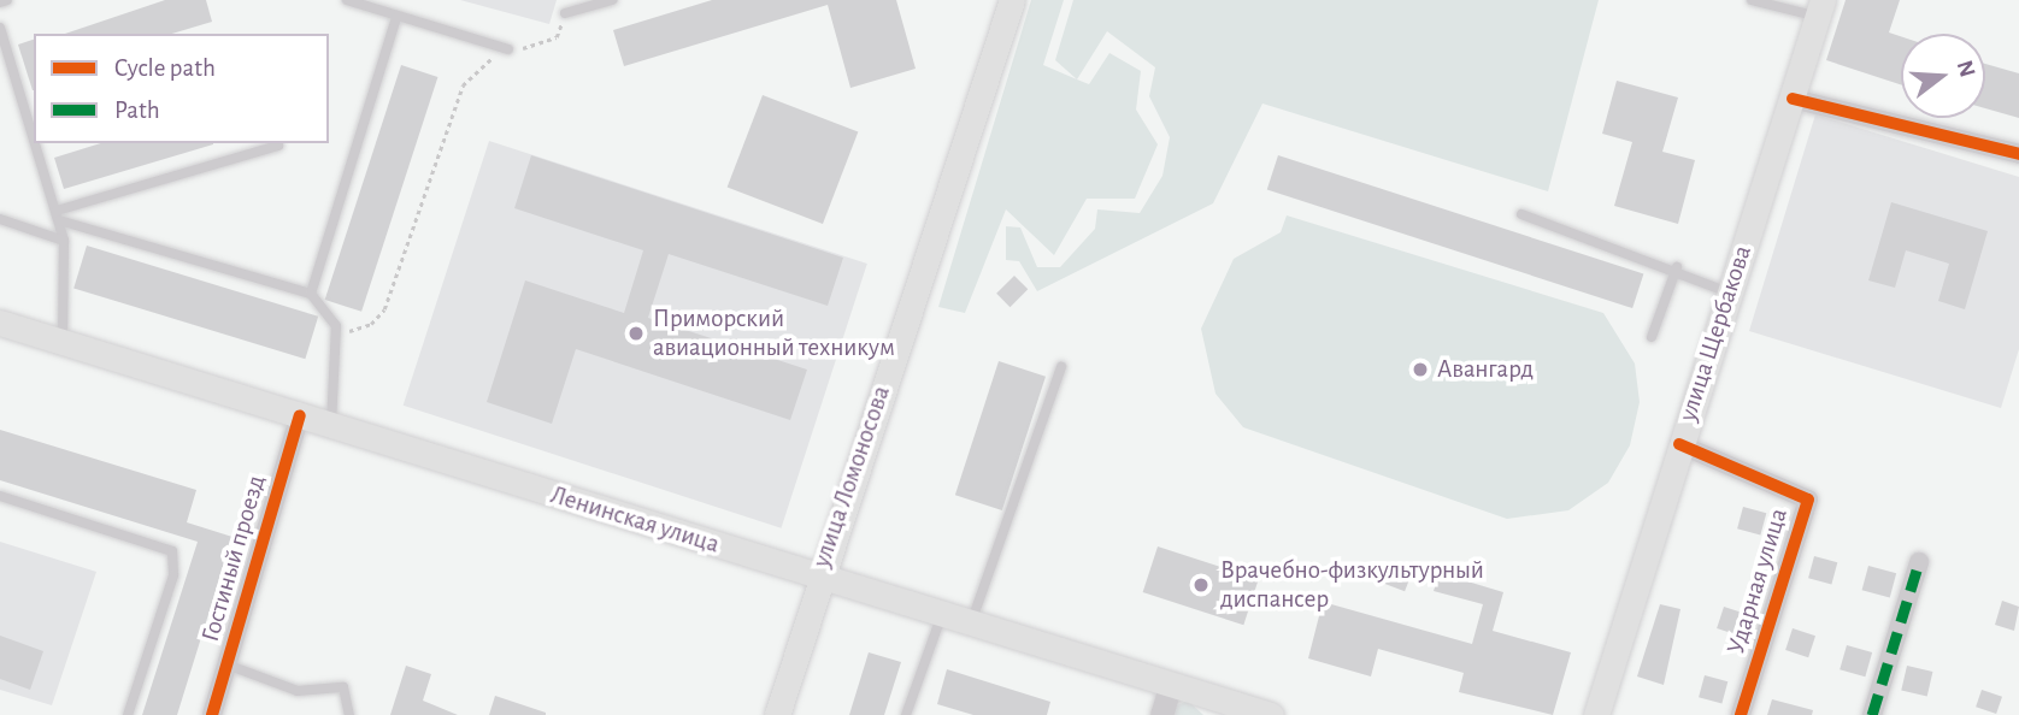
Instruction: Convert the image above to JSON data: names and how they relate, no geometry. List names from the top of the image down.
{
  "streets": {
    "main road": ["улица Щербакова", "улица Ломоносова", "Ленинская улица"],
    "street": ["Гостиный проезд", "Ударная улица"]
  },
  "crossings": [
    ["улица Щербакова", "Ударная улица"],
    ["улица Ломоносова", "Ленинская улица"],
    ["Ленинская улица", "Гостиный проезд"]
  ],
  "places": ["Приморский авиационный техникум", "Авангард", "Врачебно-физкультурный диспансер"],
  "legend": ["Cycle path", "Path"],
  "north": "right"
}
